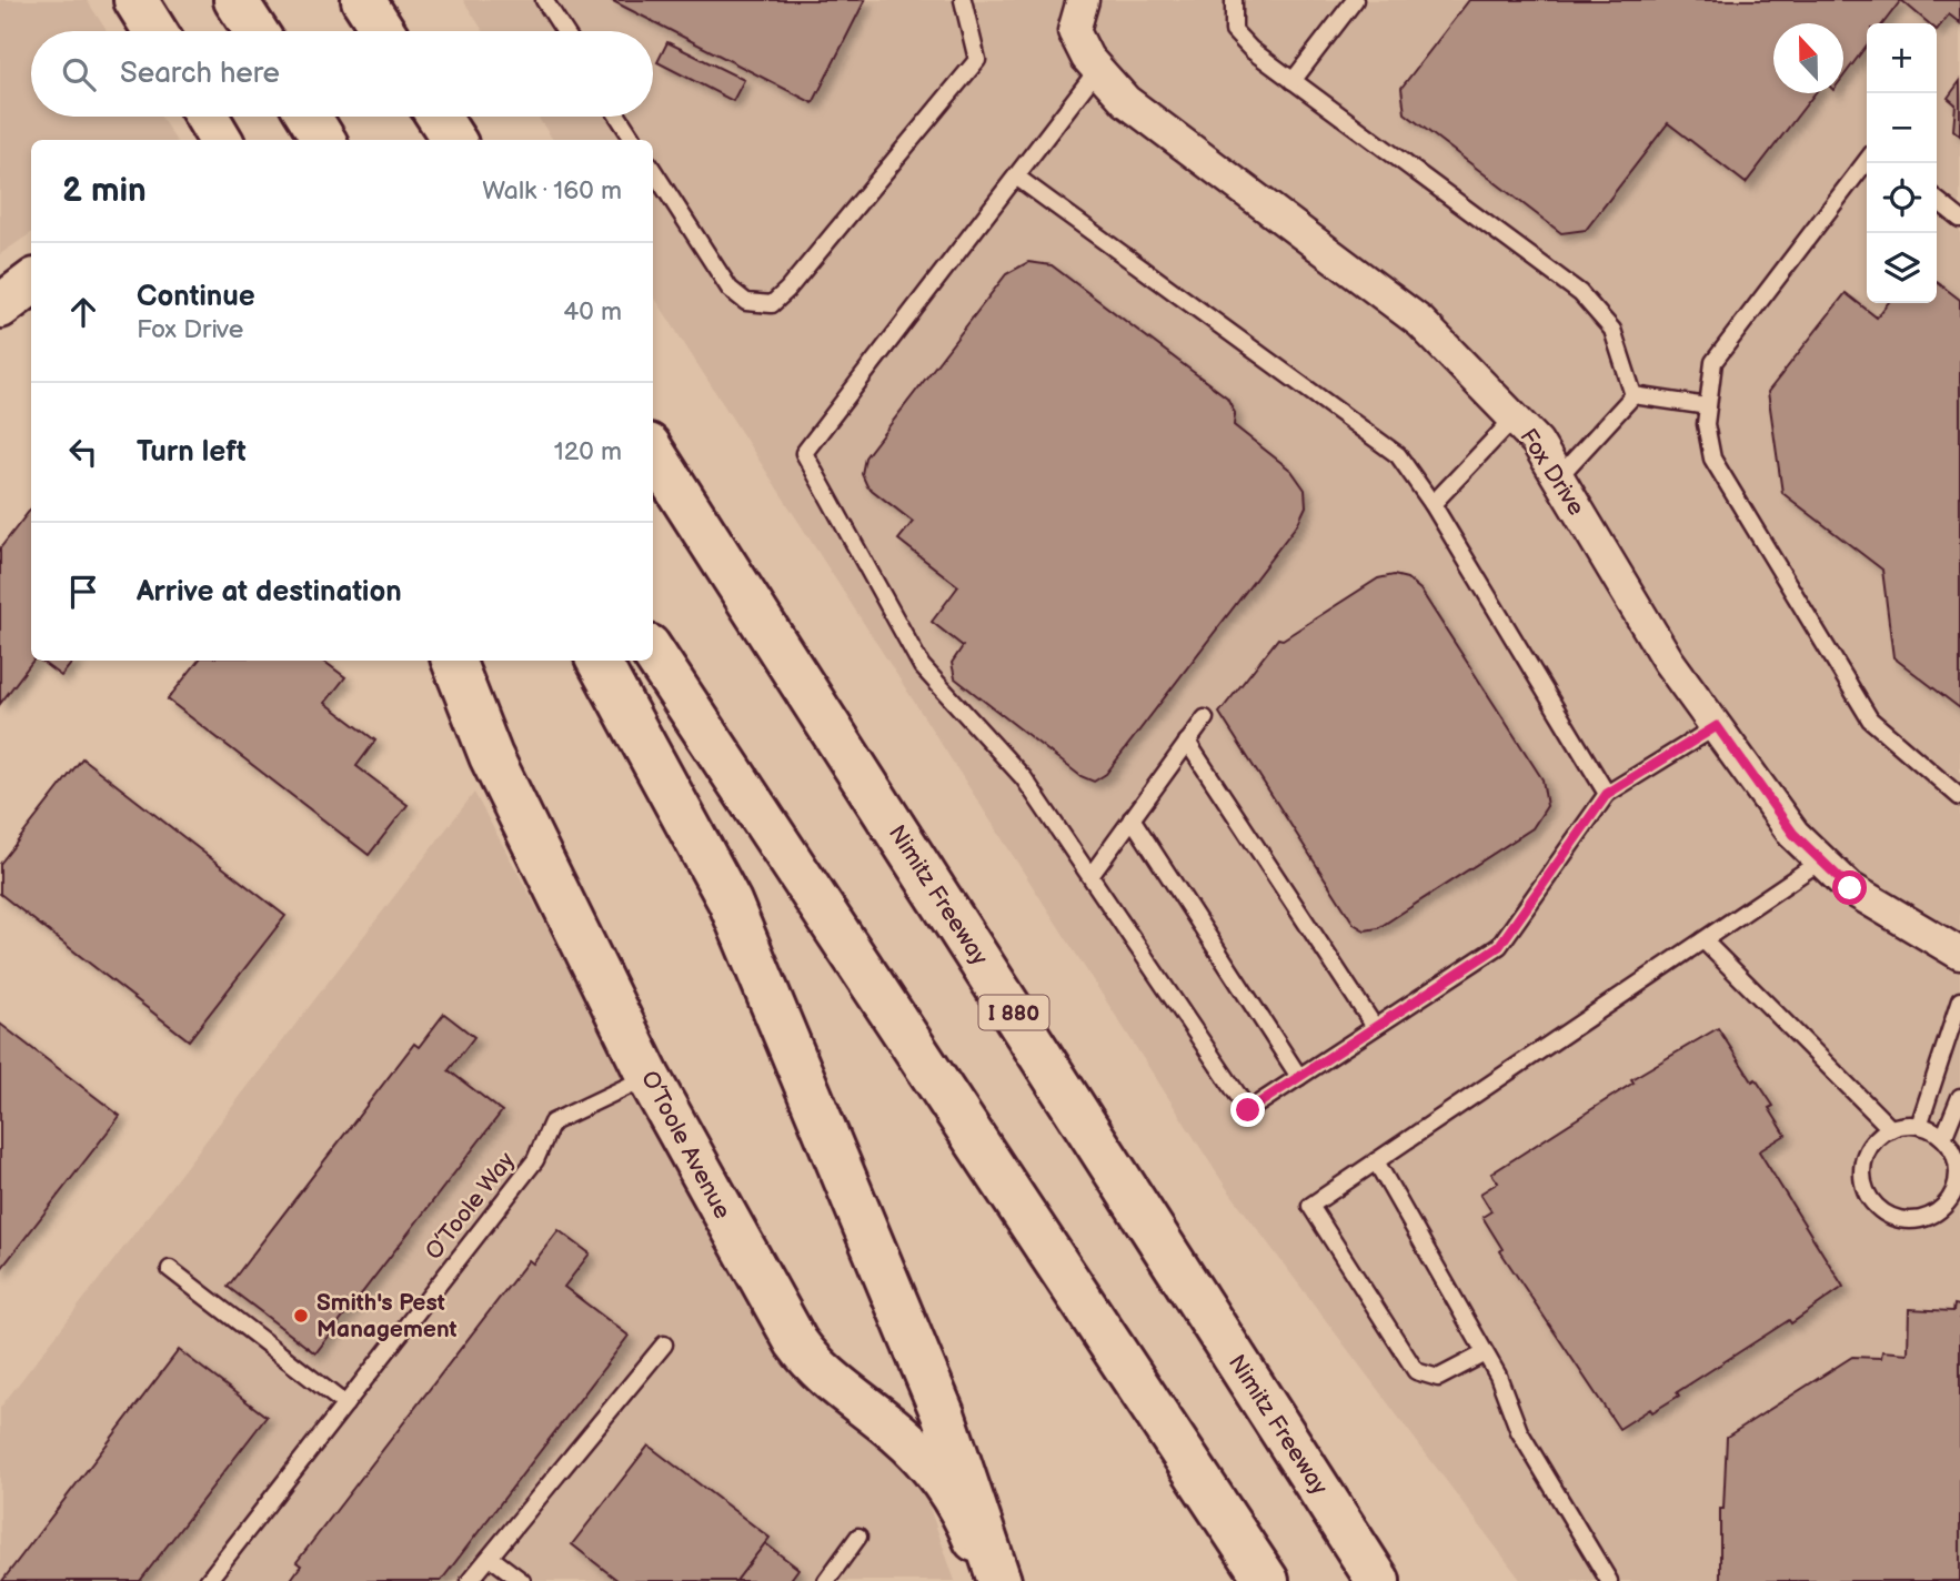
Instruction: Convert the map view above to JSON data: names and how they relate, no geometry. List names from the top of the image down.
{
  "streets": {
    "main road": ["Nimitz Freeway", "I 880", "O’Toole Avenue"],
    "street": ["Fox Drive"],
    "lane": ["O’Toole Way"]
  },
  "crossings": [
    ["O’Toole Avenue", "O’Toole Way"]
  ],
  "places": ["Smith's Pest Management"],
  "north": "top",
  "page": {
    "map_buttons": ["+", "−"],
    "search": "Search here",
    "heading": ["2 min", "Walk · 160 m"],
    "list": [
      ["Continue", "Fox Drive", "40 m"],
      ["Turn left", "120 m"],
      "Arrive at destination"
    ]
  }
}
